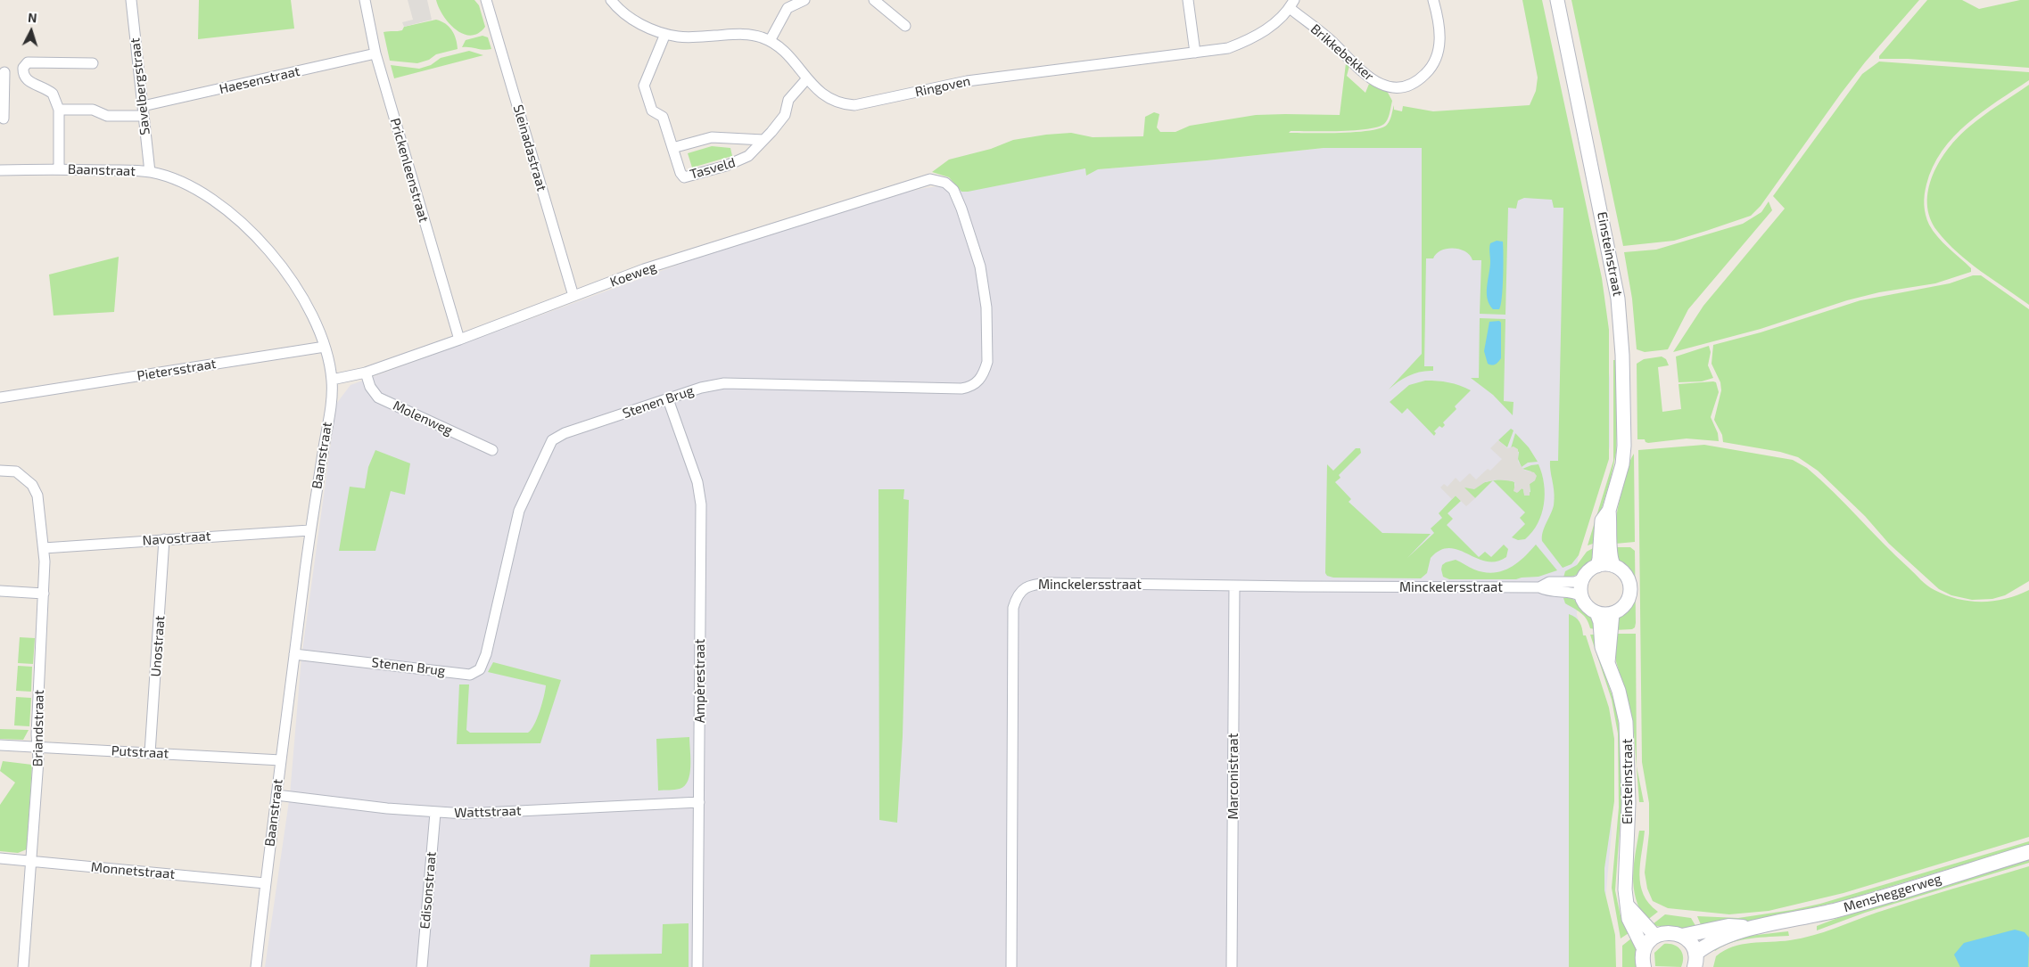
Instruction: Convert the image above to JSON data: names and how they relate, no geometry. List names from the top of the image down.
{
  "streets": {
    "main road": ["Mensheggerweg"],
    "street": [
      "Brikkebekker",
      "Haesenstraat",
      "Savelbergstraat",
      "Ringoven",
      "Sleinadastraat",
      "Tasveld",
      "Baanstraat",
      "Prickenleenstraat",
      "Einsteinstraat",
      "Koeweg",
      "Pietersstraat",
      "Stenen Brug",
      "Molenweg",
      "Navostraat",
      "Minckelersstraat",
      "Unostraat",
      "Ampèrestraat",
      "Briandstraat",
      "Putstraat",
      "Marconistraat",
      "Wattstraat",
      "Monnetstraat",
      "Edisonstraat"
    ]
  },
  "crossings": [
    ["Brikkebekker", "Ringoven"],
    ["Haesenstraat", "Savelbergstraat"],
    ["Haesenstraat", "Prickenleenstraat"],
    ["Savelbergstraat", "Baanstraat"],
    ["Ringoven", "Tasveld"],
    ["Sleinadastraat", "Koeweg"],
    ["Baanstraat", "Koeweg"],
    ["Baanstraat", "Pietersstraat"],
    ["Baanstraat", "Stenen Brug"],
    ["Baanstraat", "Navostraat"],
    ["Baanstraat", "Putstraat"],
    ["Baanstraat", "Wattstraat"],
    ["Baanstraat", "Monnetstraat"],
    ["Prickenleenstraat", "Koeweg"],
    ["Einsteinstraat", "Minckelersstraat"],
    ["Koeweg", "Stenen Brug"],
    ["Koeweg", "Molenweg"],
    ["Stenen Brug", "Ampèrestraat"],
    ["Navostraat", "Unostraat"],
    ["Navostraat", "Briandstraat"],
    ["Minckelersstraat", "Marconistraat"],
    ["Unostraat", "Putstraat"],
    ["Ampèrestraat", "Wattstraat"],
    ["Briandstraat", "Putstraat"],
    ["Briandstraat", "Monnetstraat"],
    ["Wattstraat", "Edisonstraat"]
  ],
  "north": "top"
}
